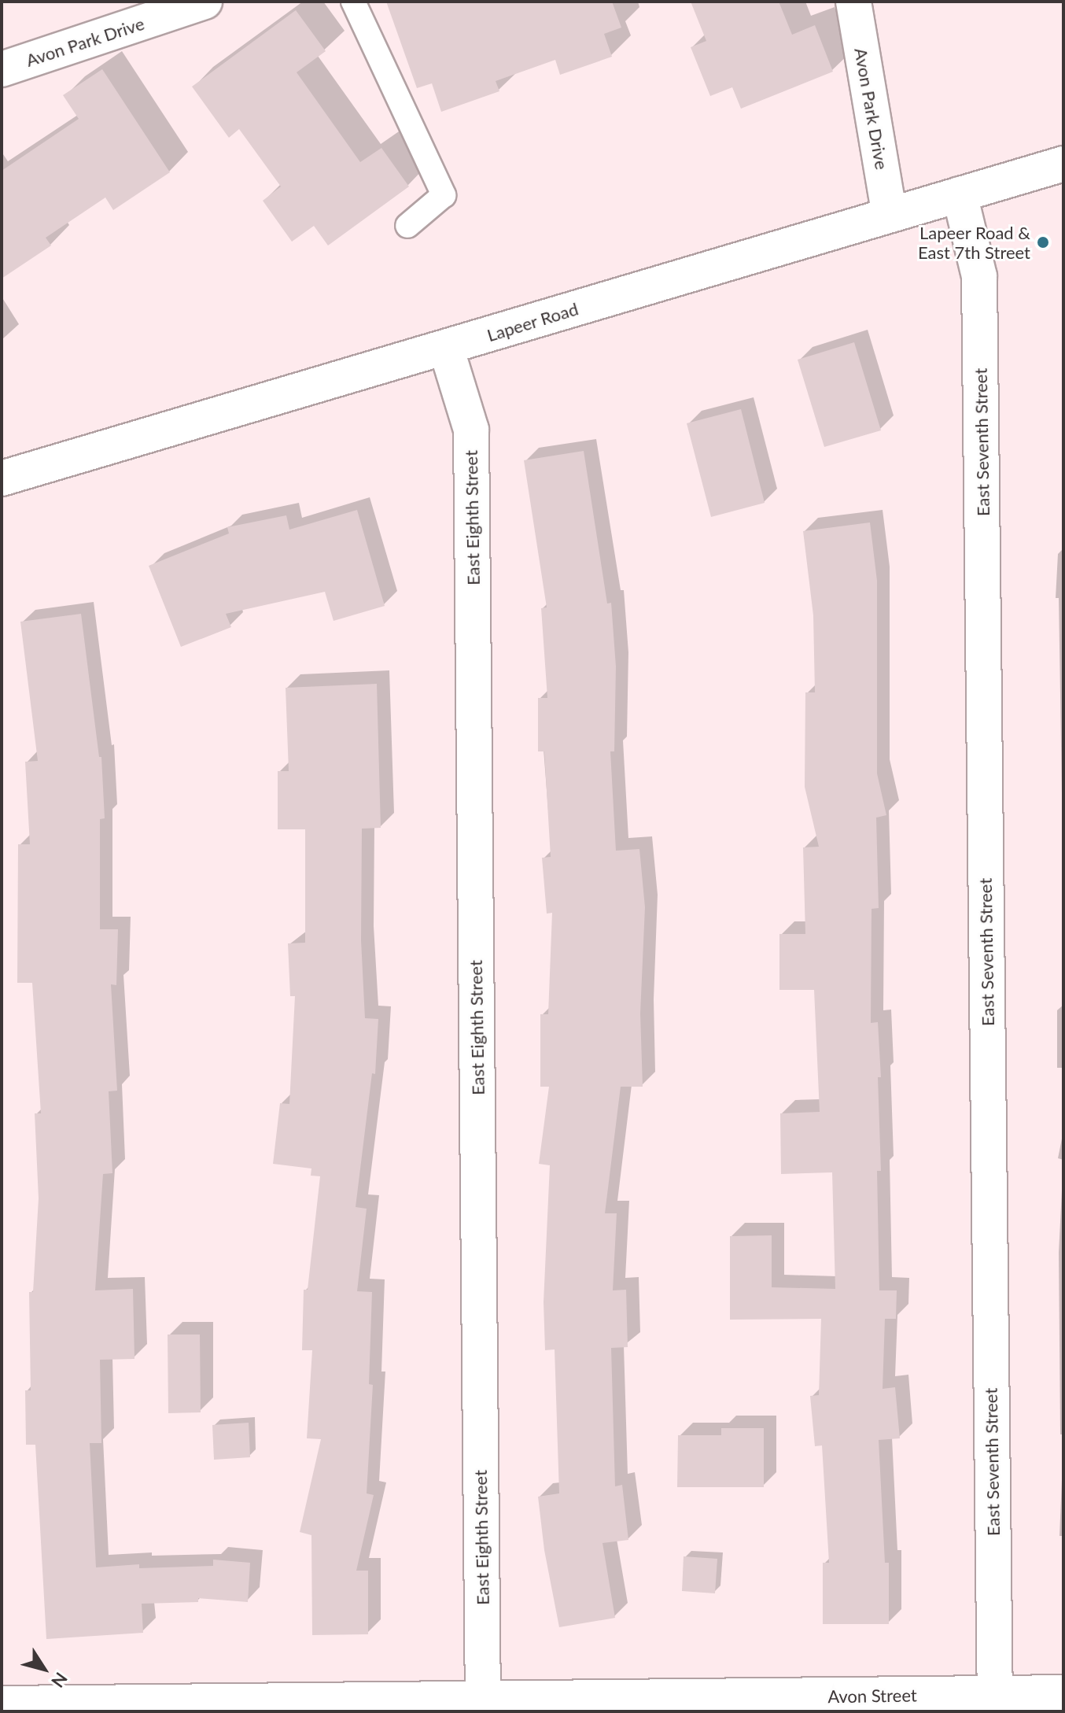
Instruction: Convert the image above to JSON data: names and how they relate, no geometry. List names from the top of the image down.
{
  "streets": {
    "street": [
      "Avon Park Drive",
      "Lapeer Road",
      "East Seventh Street",
      "East Eighth Street",
      "Avon Street"
    ]
  },
  "crossings": [
    ["Avon Park Drive", "Lapeer Road"],
    ["Lapeer Road", "East Seventh Street"],
    ["Lapeer Road", "East Eighth Street"],
    ["East Seventh Street", "Avon Street"],
    ["East Eighth Street", "Avon Street"]
  ],
  "places": ["Lapeer Road & East 7th Street"],
  "north": "bottom right"
}
